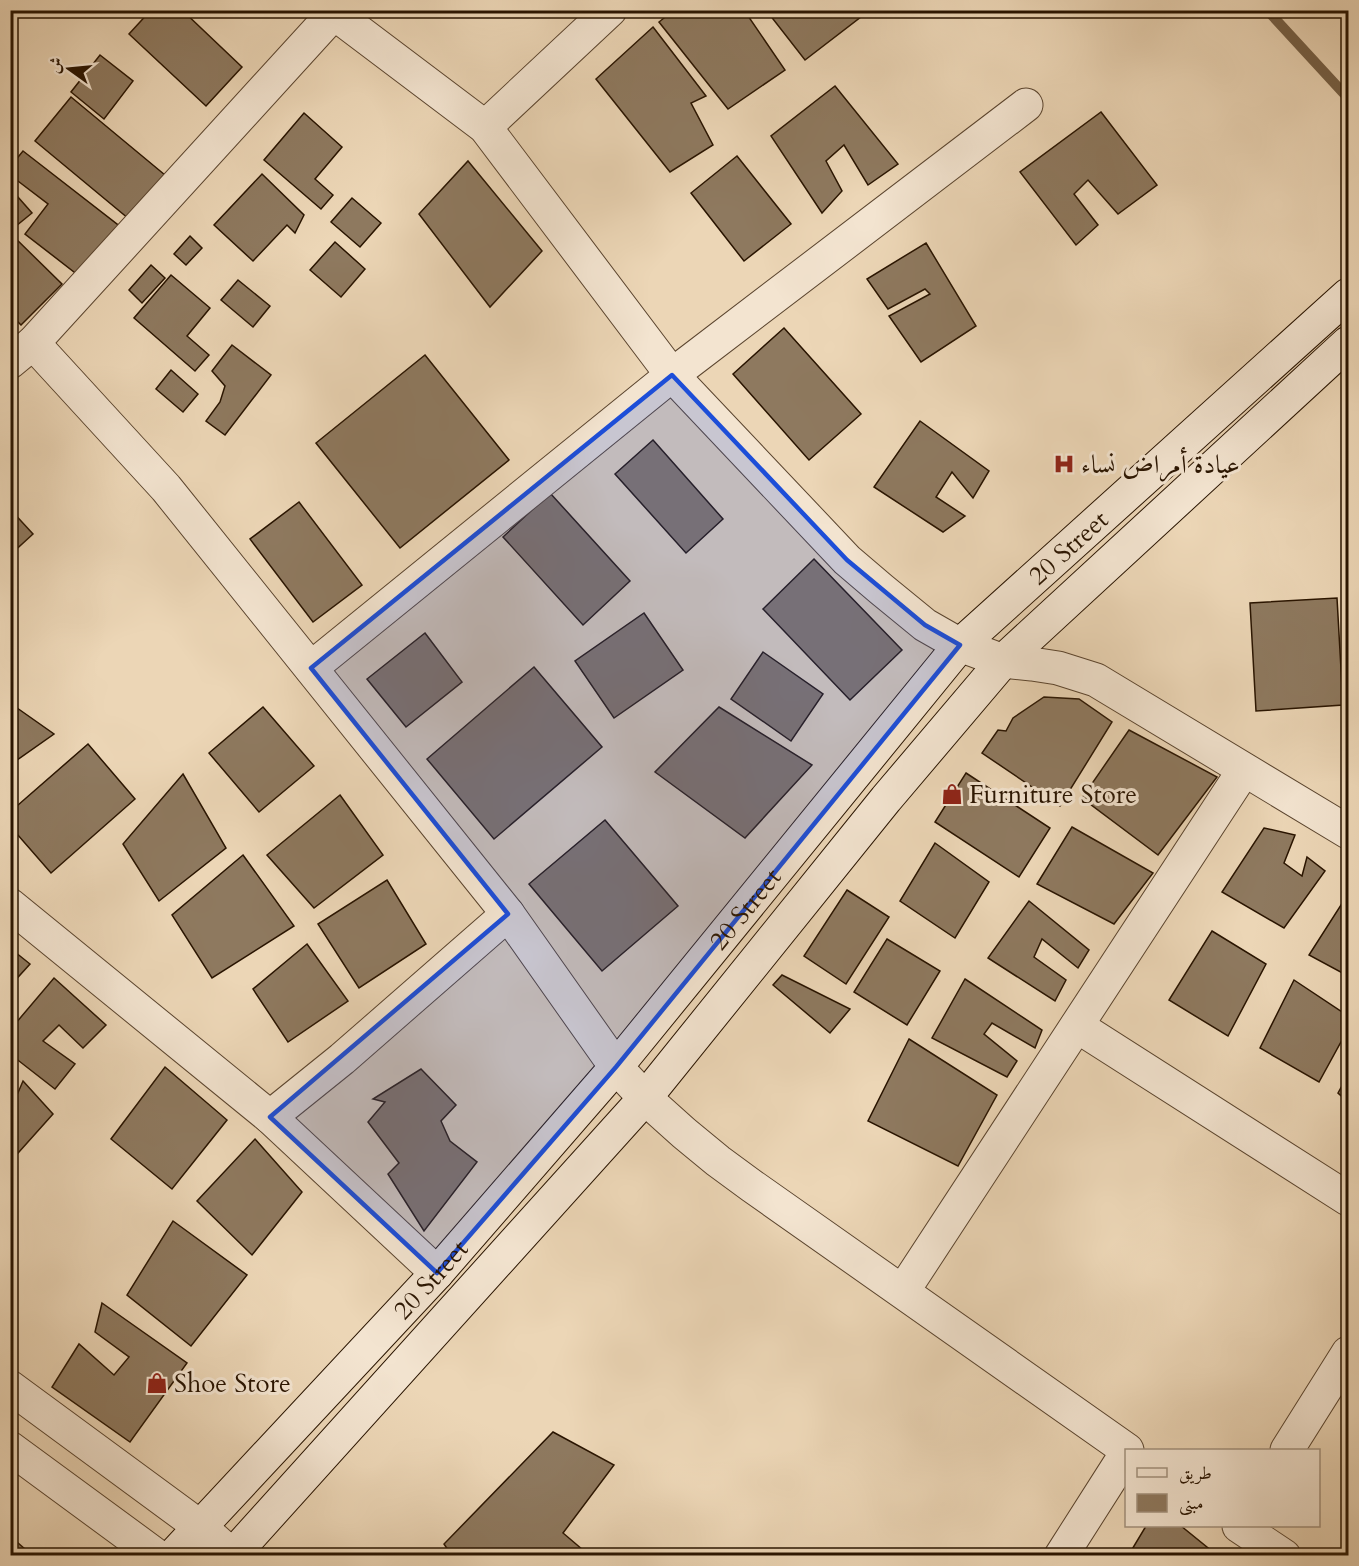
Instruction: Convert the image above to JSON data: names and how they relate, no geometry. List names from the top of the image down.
{
  "streets": {
    "street": ["20 Street"]
  },
  "places": {
    "hospital": ["عيادة أمراض نساء"],
    "shop": ["Furniture Store", "Shoe Store"]
  },
  "legend": ["طريق", "مبنى"],
  "north": "left"
}
